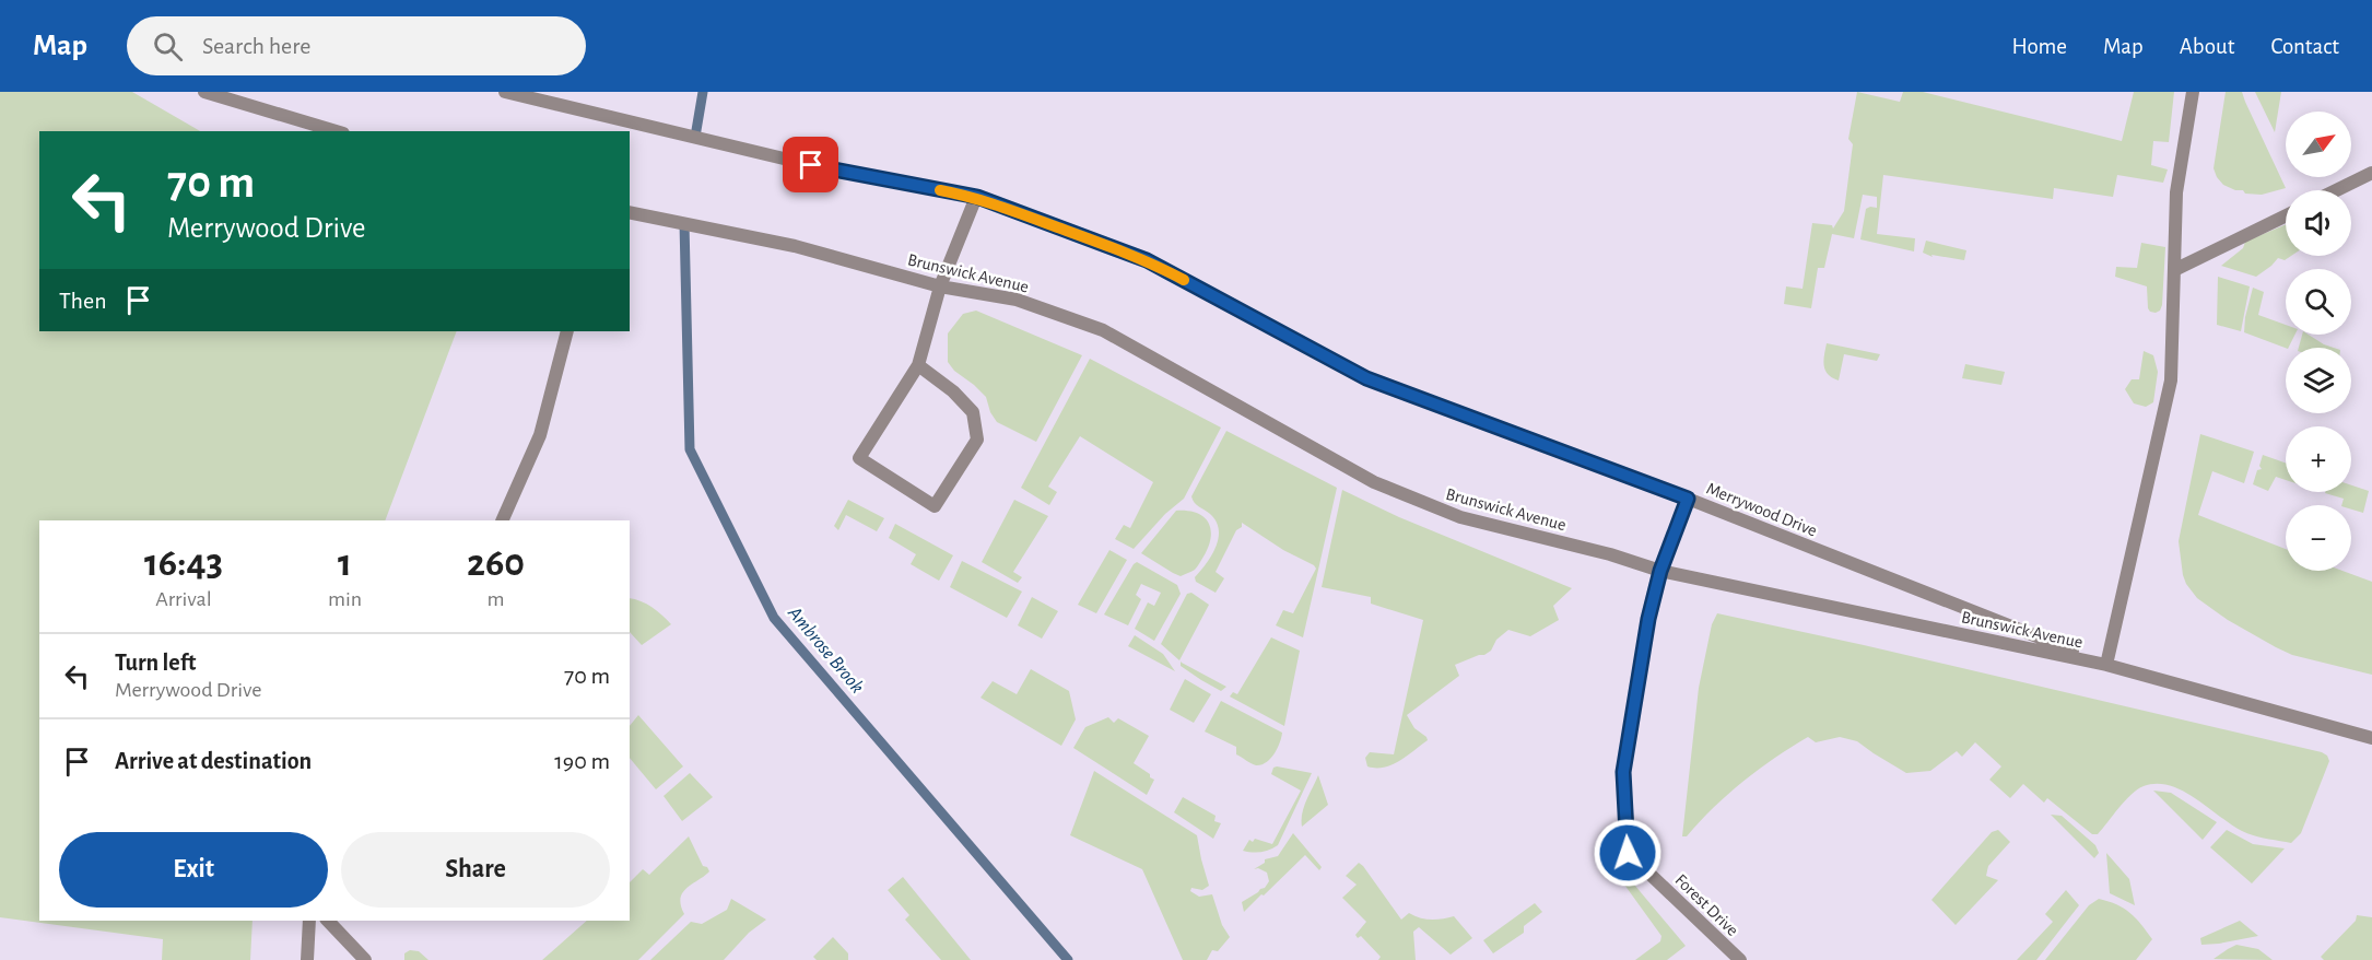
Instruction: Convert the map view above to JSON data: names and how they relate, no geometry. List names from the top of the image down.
{
  "streets": {
    "street": ["Brunswick Avenue", "Merrywood Drive", "Forest Drive"]
  },
  "crossings": [
    ["Brunswick Avenue", "Merrywood Drive"],
    ["Brunswick Avenue", "Forest Drive"],
    ["Merrywood Drive", "Forest Drive"]
  ],
  "water": ["Ambrose Brook"],
  "north": "top right",
  "page": {
    "header": "Map",
    "search": "Search here",
    "nav": [
      "Home",
      "Map",
      "About",
      "Contact"
    ],
    "map_buttons": ["+", "−"],
    "turn": ["70 m", "Merrywood Drive"],
    "then": "Then",
    "eta": [
      "16:43",
      "Arrival",
      "1",
      "min",
      "260",
      "m"
    ],
    "list": [
      {
        "name": "Turn left",
        "note": "Merrywood Drive",
        "value": "70 m"
      },
      {
        "name": "Arrive at destination",
        "value": "190 m"
      }
    ],
    "buttons": ["Exit", "Share"]
  }
}
